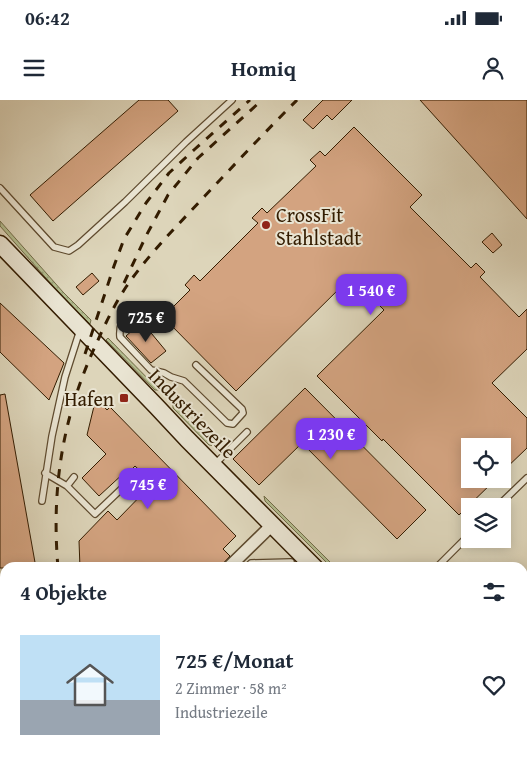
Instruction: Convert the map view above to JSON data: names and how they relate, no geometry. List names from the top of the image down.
{
  "streets": {
    "main road": ["Industriezeile"]
  },
  "places": {
    "other": ["CrossFit Stahlstadt"],
    "transit": ["Hafen"]
  },
  "page": {
    "status": "06:42",
    "header": "Homiq",
    "price": [
      "1 540 €",
      "725 €",
      "1 230 €",
      "745 €"
    ],
    "heading": "4 Objekte",
    "list": [
      {
        "name": "725 €/Monat",
        "note": "2 Zimmer · 58 m² · Industriezeile"
      }
    ]
  }
}
